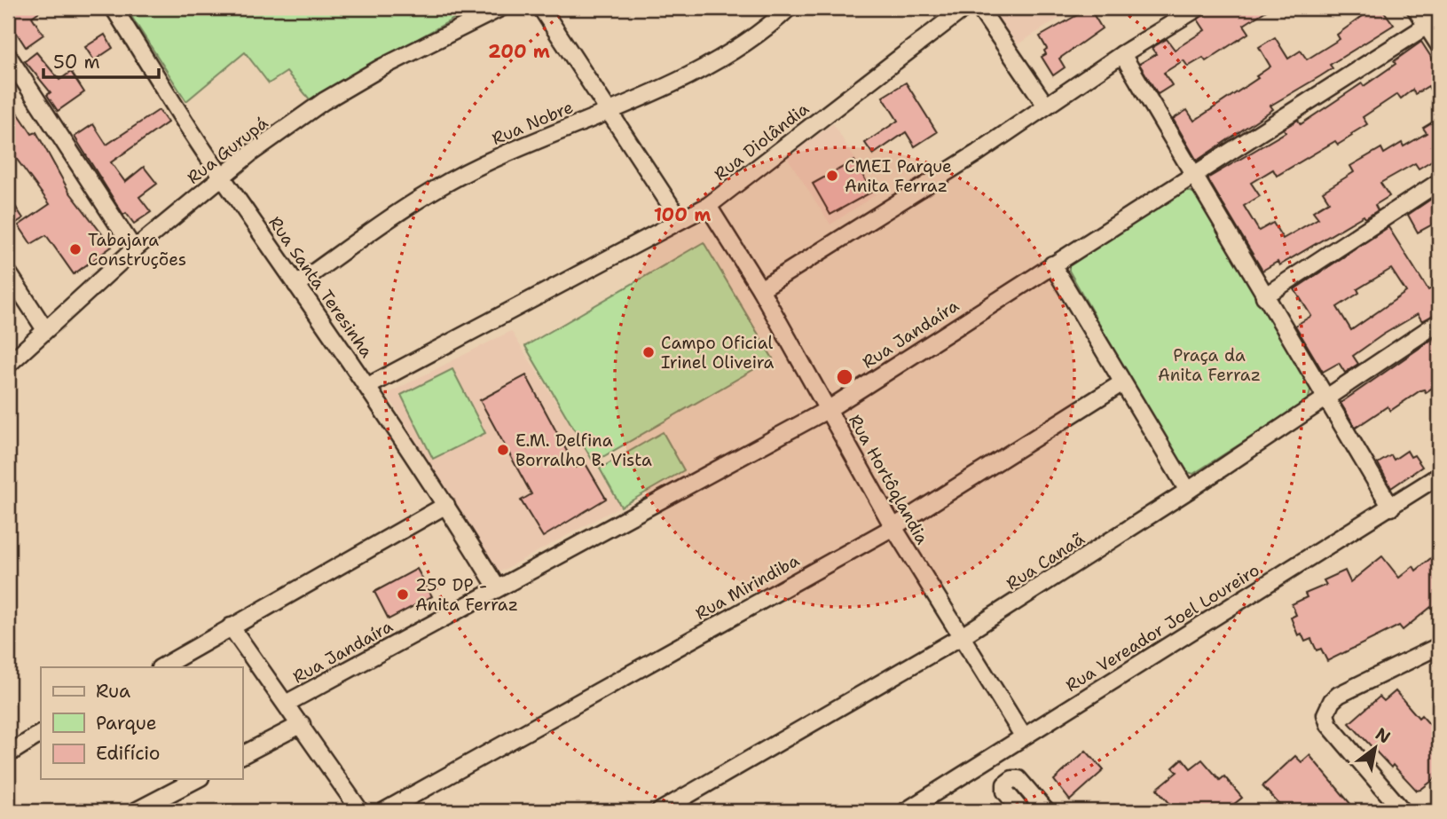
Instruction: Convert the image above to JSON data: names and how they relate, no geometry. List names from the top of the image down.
{
  "streets": {
    "street": [
      "Rua Nobre",
      "Rua Diolândia",
      "Rua Gurupá",
      "Rua Santa Teresinha",
      "Rua Jandaíra",
      "Rua Hortôqlandia",
      "Rua Canaã",
      "Rua Mirindiba",
      "Rua Vereador Joel Loureiro"
    ]
  },
  "crossings": [
    ["Rua Nobre", "Rua Santa Teresinha"],
    ["Rua Diolândia", "Rua Santa Teresinha"],
    ["Rua Diolândia", "Rua Hortôqlandia"],
    ["Rua Gurupá", "Rua Santa Teresinha"],
    ["Rua Santa Teresinha", "Rua Jandaíra"],
    ["Rua Jandaíra", "Rua Hortôqlandia"],
    ["Rua Hortôqlandia", "Rua Canaã"],
    ["Rua Hortôqlandia", "Rua Mirindiba"],
    ["Rua Hortôqlandia", "Rua Vereador Joel Loureiro"]
  ],
  "parks": ["Praça da Anita Ferraz"],
  "places": [
    "CMEI Parque Anita Ferraz",
    "Tabajara Construções",
    "Campo Oficial Irinel Oliveira",
    "E.M. Delfina Borralho B. Vista",
    "25° DP - Anita Ferraz"
  ],
  "legend": ["Rua", "Parque", "Edifício"],
  "scale_bar": "50 m",
  "north": "top right",
  "rings": ["200 m", "100 m"]
}
